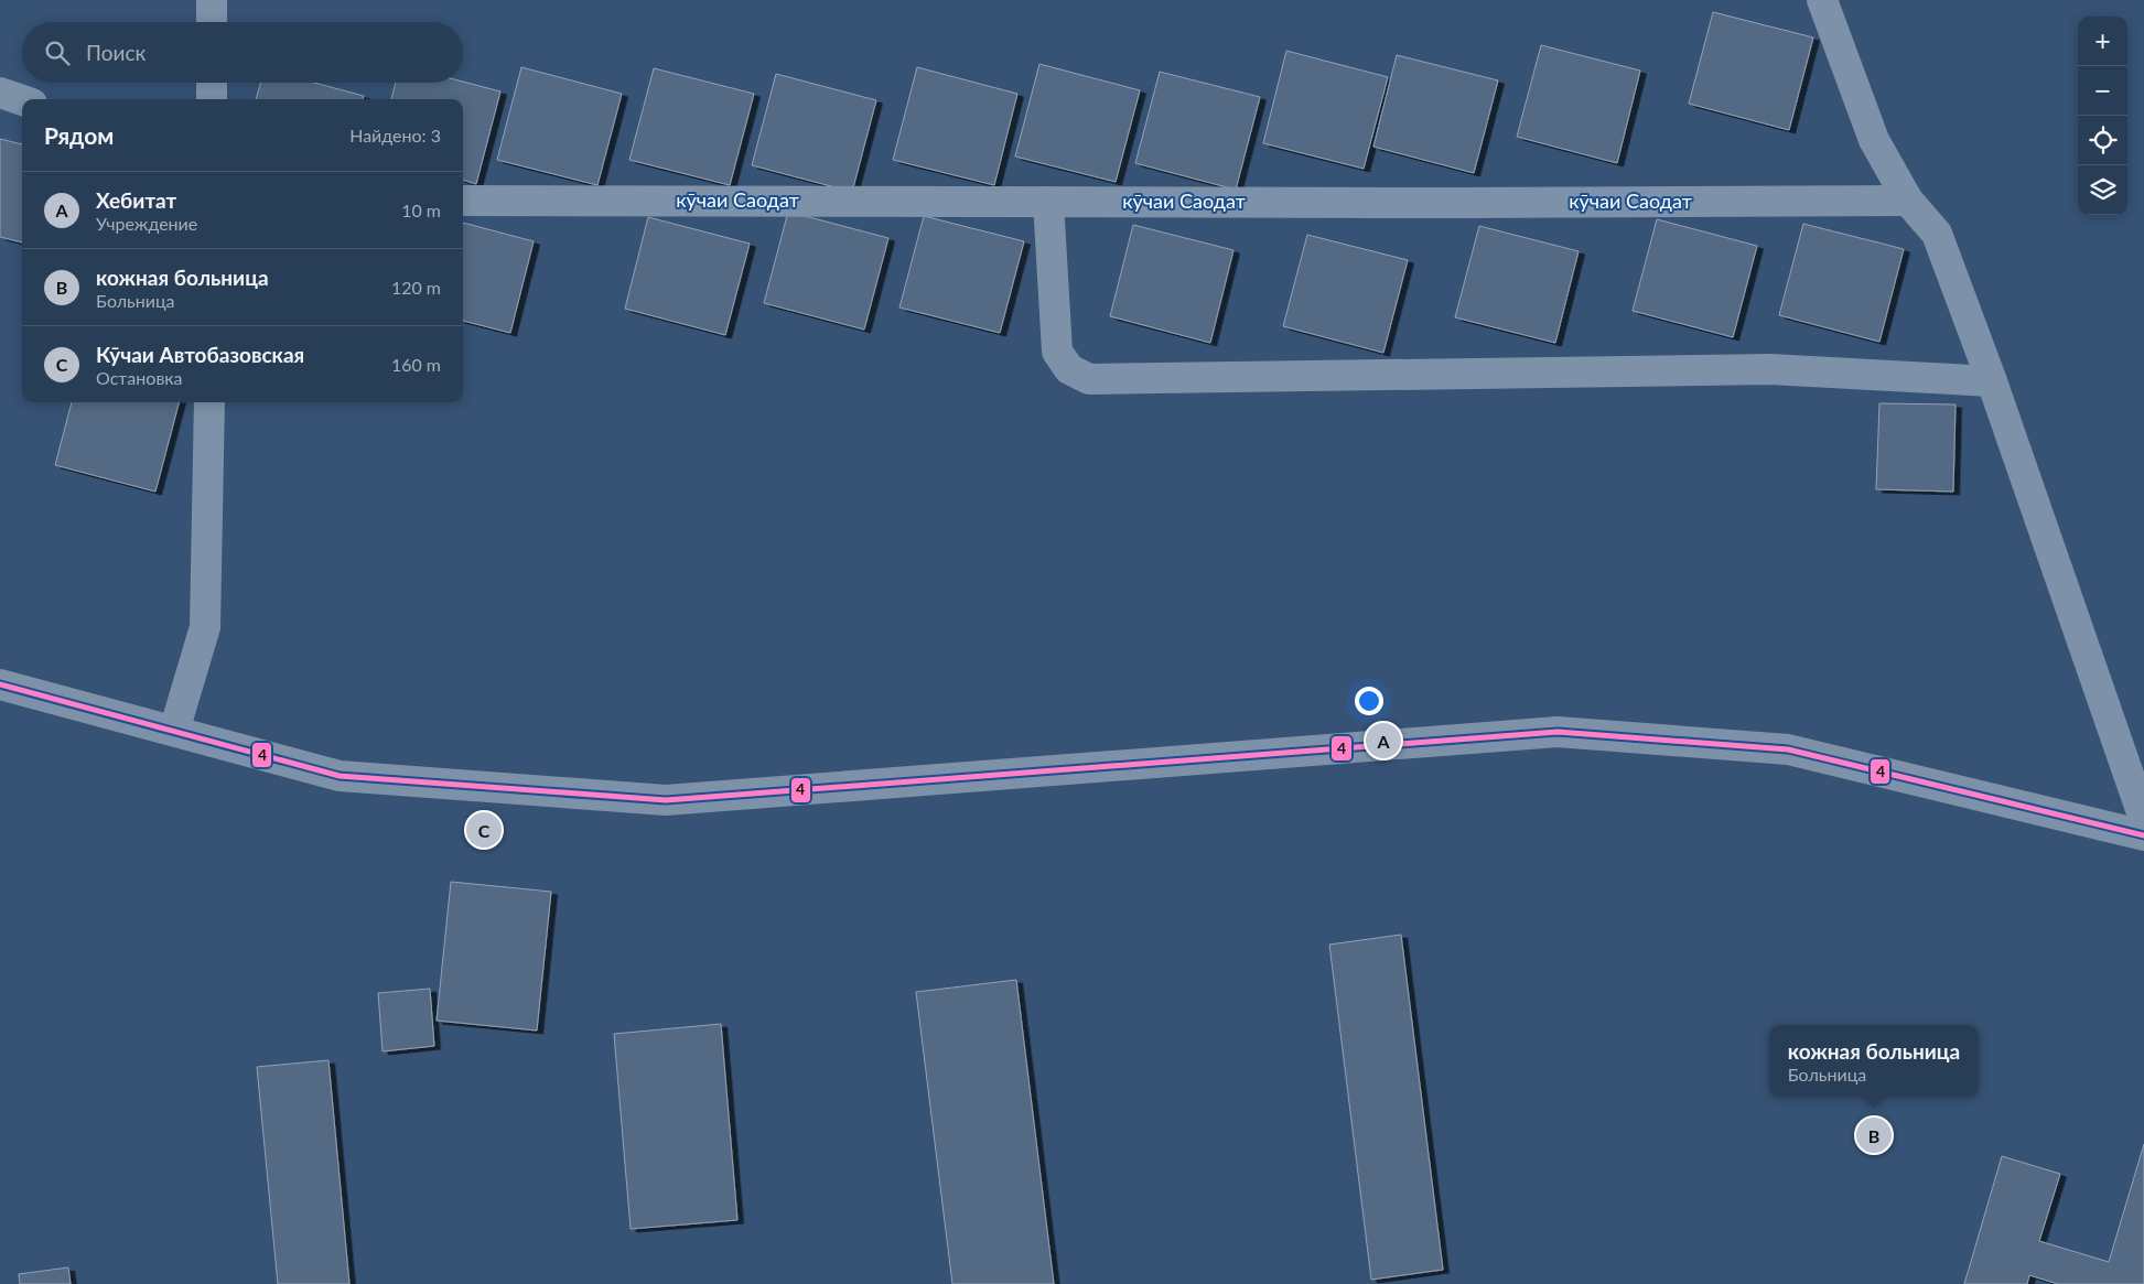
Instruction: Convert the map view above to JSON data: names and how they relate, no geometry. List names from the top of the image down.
{
  "streets": {
    "street": ["кӯчаи Саодат"]
  },
  "lines": ["transit line 4"],
  "page": {
    "map_buttons": ["+", "−"],
    "search": "Поиск",
    "heading": ["Рядом", "Найдено: 3"],
    "list": [
      {
        "mark": "A",
        "name": "Хебитат",
        "note": "Учреждение",
        "value": "10 m"
      },
      {
        "mark": "B",
        "name": "кожная больница",
        "note": "Больница",
        "value": "120 m"
      },
      {
        "mark": "C",
        "name": "Кӯчаи Автобазовская",
        "note": "Остановка",
        "value": "160 m"
      }
    ],
    "pins": ["A", "C", "B"],
    "popup": ["кожная больница", "Больница"]
  }
}
